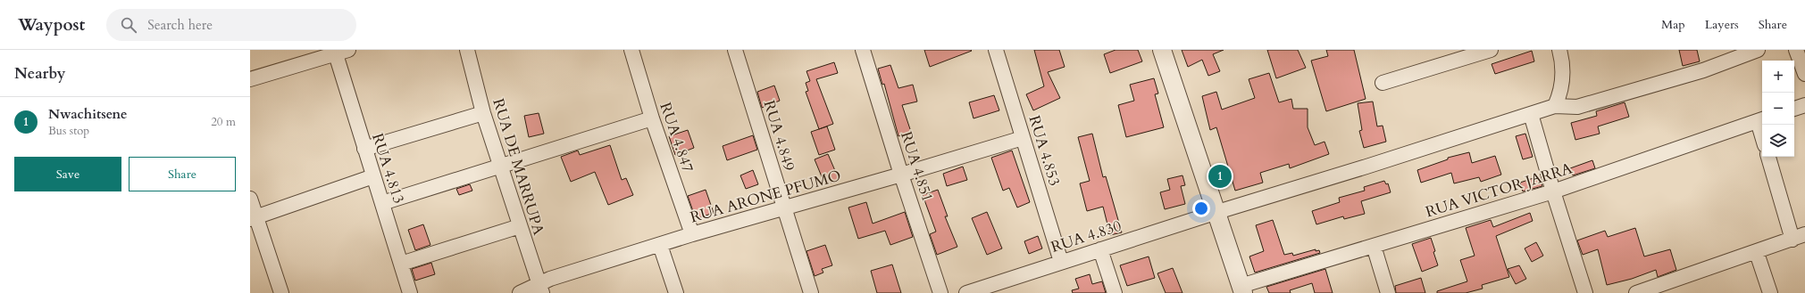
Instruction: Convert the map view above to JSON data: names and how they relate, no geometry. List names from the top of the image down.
{
  "streets": {
    "street": [
      "RUA 4.849",
      "RUA 4.847",
      "RUA 4.853",
      "RUA DE MARRUPA",
      "RUA 4.851",
      "RUA 4.813",
      "RUA VICTOR JARRA",
      "RUA ARONE PFUMO",
      "RUA 4.830"
    ]
  },
  "crossings": [
    ["RUA 4.849", "RUA ARONE PFUMO"],
    ["RUA 4.847", "RUA ARONE PFUMO"],
    ["RUA 4.853", "RUA ARONE PFUMO"],
    ["RUA 4.853", "RUA 4.830"],
    ["RUA DE MARRUPA", "RUA ARONE PFUMO"],
    ["RUA 4.851", "RUA ARONE PFUMO"]
  ],
  "page": {
    "header": "Waypost",
    "search": "Search here",
    "nav": ["Map", "Layers", "Share"],
    "heading": "Nearby",
    "map_buttons": ["+", "−"],
    "list": [
      {
        "mark": "1",
        "name": "Nwachitsene",
        "note": "Bus stop",
        "value": "20 m"
      }
    ],
    "buttons": ["Save", "Share"],
    "pins": "1"
  }
}
